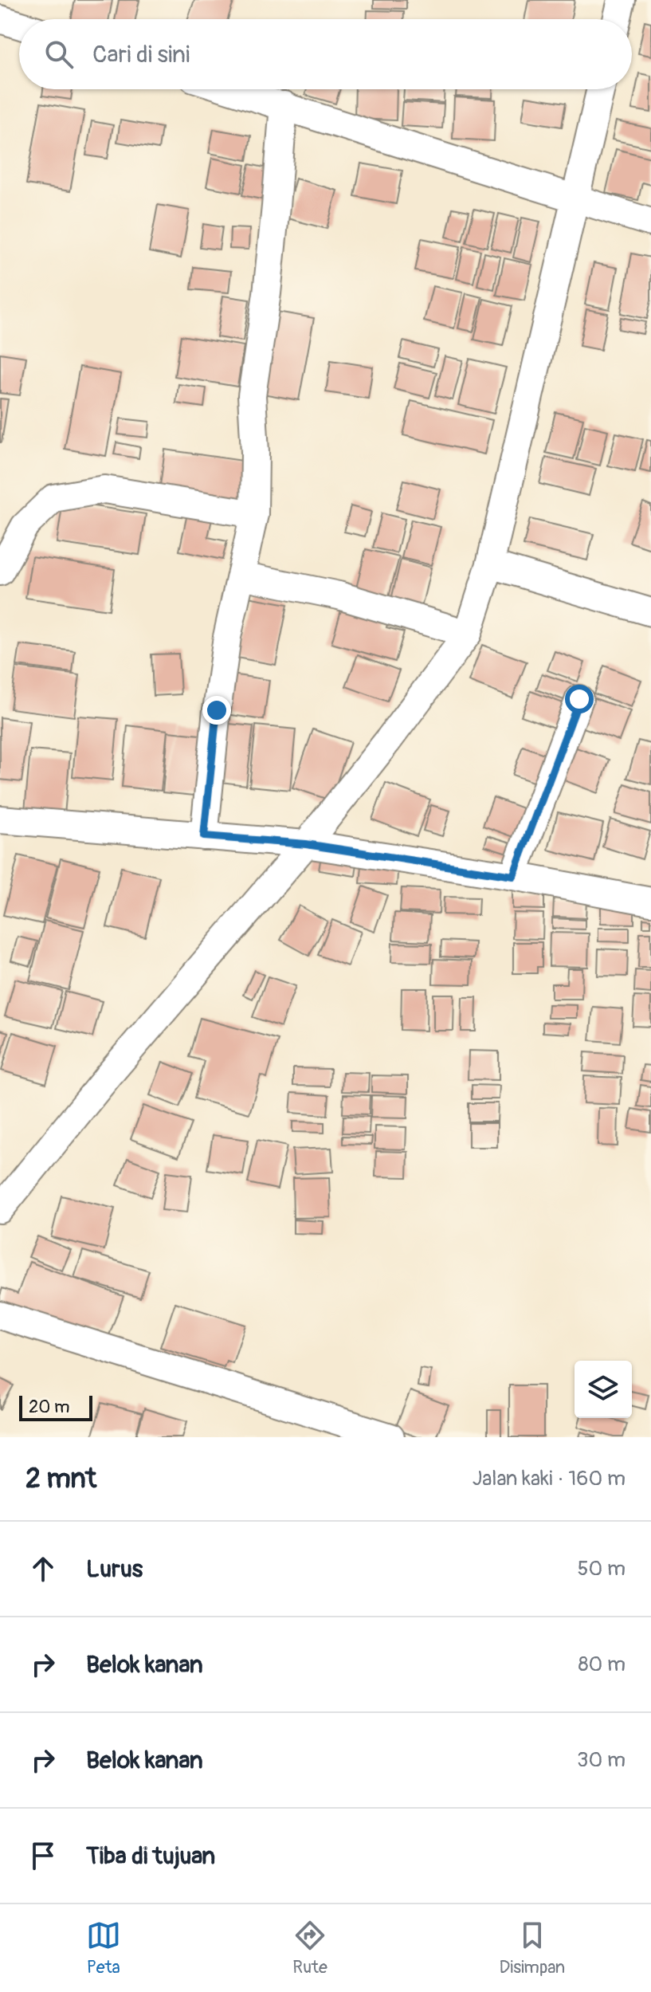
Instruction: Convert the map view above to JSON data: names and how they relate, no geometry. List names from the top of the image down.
{
  "scale_bar": "20 m",
  "page": {
    "search": "Cari di sini",
    "scale": "20 m",
    "heading": ["2 mnt", "Jalan kaki · 160 m"],
    "list": [
      ["Lurus", "50 m"],
      ["Belok kanan", "80 m"],
      ["Belok kanan", "30 m"],
      "Tiba di tujuan"
    ],
    "nav": ["Peta", "Rute", "Disimpan"]
  }
}
